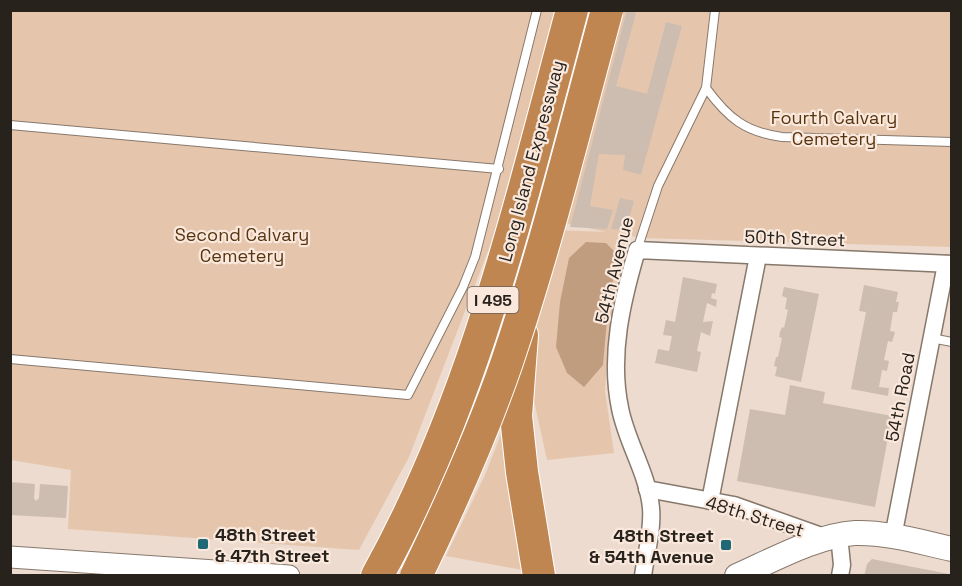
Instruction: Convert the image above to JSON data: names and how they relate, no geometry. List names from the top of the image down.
{
  "streets": {
    "highway": ["Long Island Expressway", "I 495"],
    "main road": ["48th Street"],
    "street": ["50th Street", "54th Avenue", "54th Road"]
  },
  "crossings": [
    ["50th Street", "54th Avenue"],
    ["50th Street", "54th Road"],
    ["54th Avenue", "48th Street"],
    ["54th Road", "48th Street"]
  ],
  "parks": ["Fourth Calvary Cemetery", "Second Calvary Cemetery"],
  "places": {
    "transit": ["48th Street & 47th Street", "48th Street & 54th Avenue"]
  }
}
